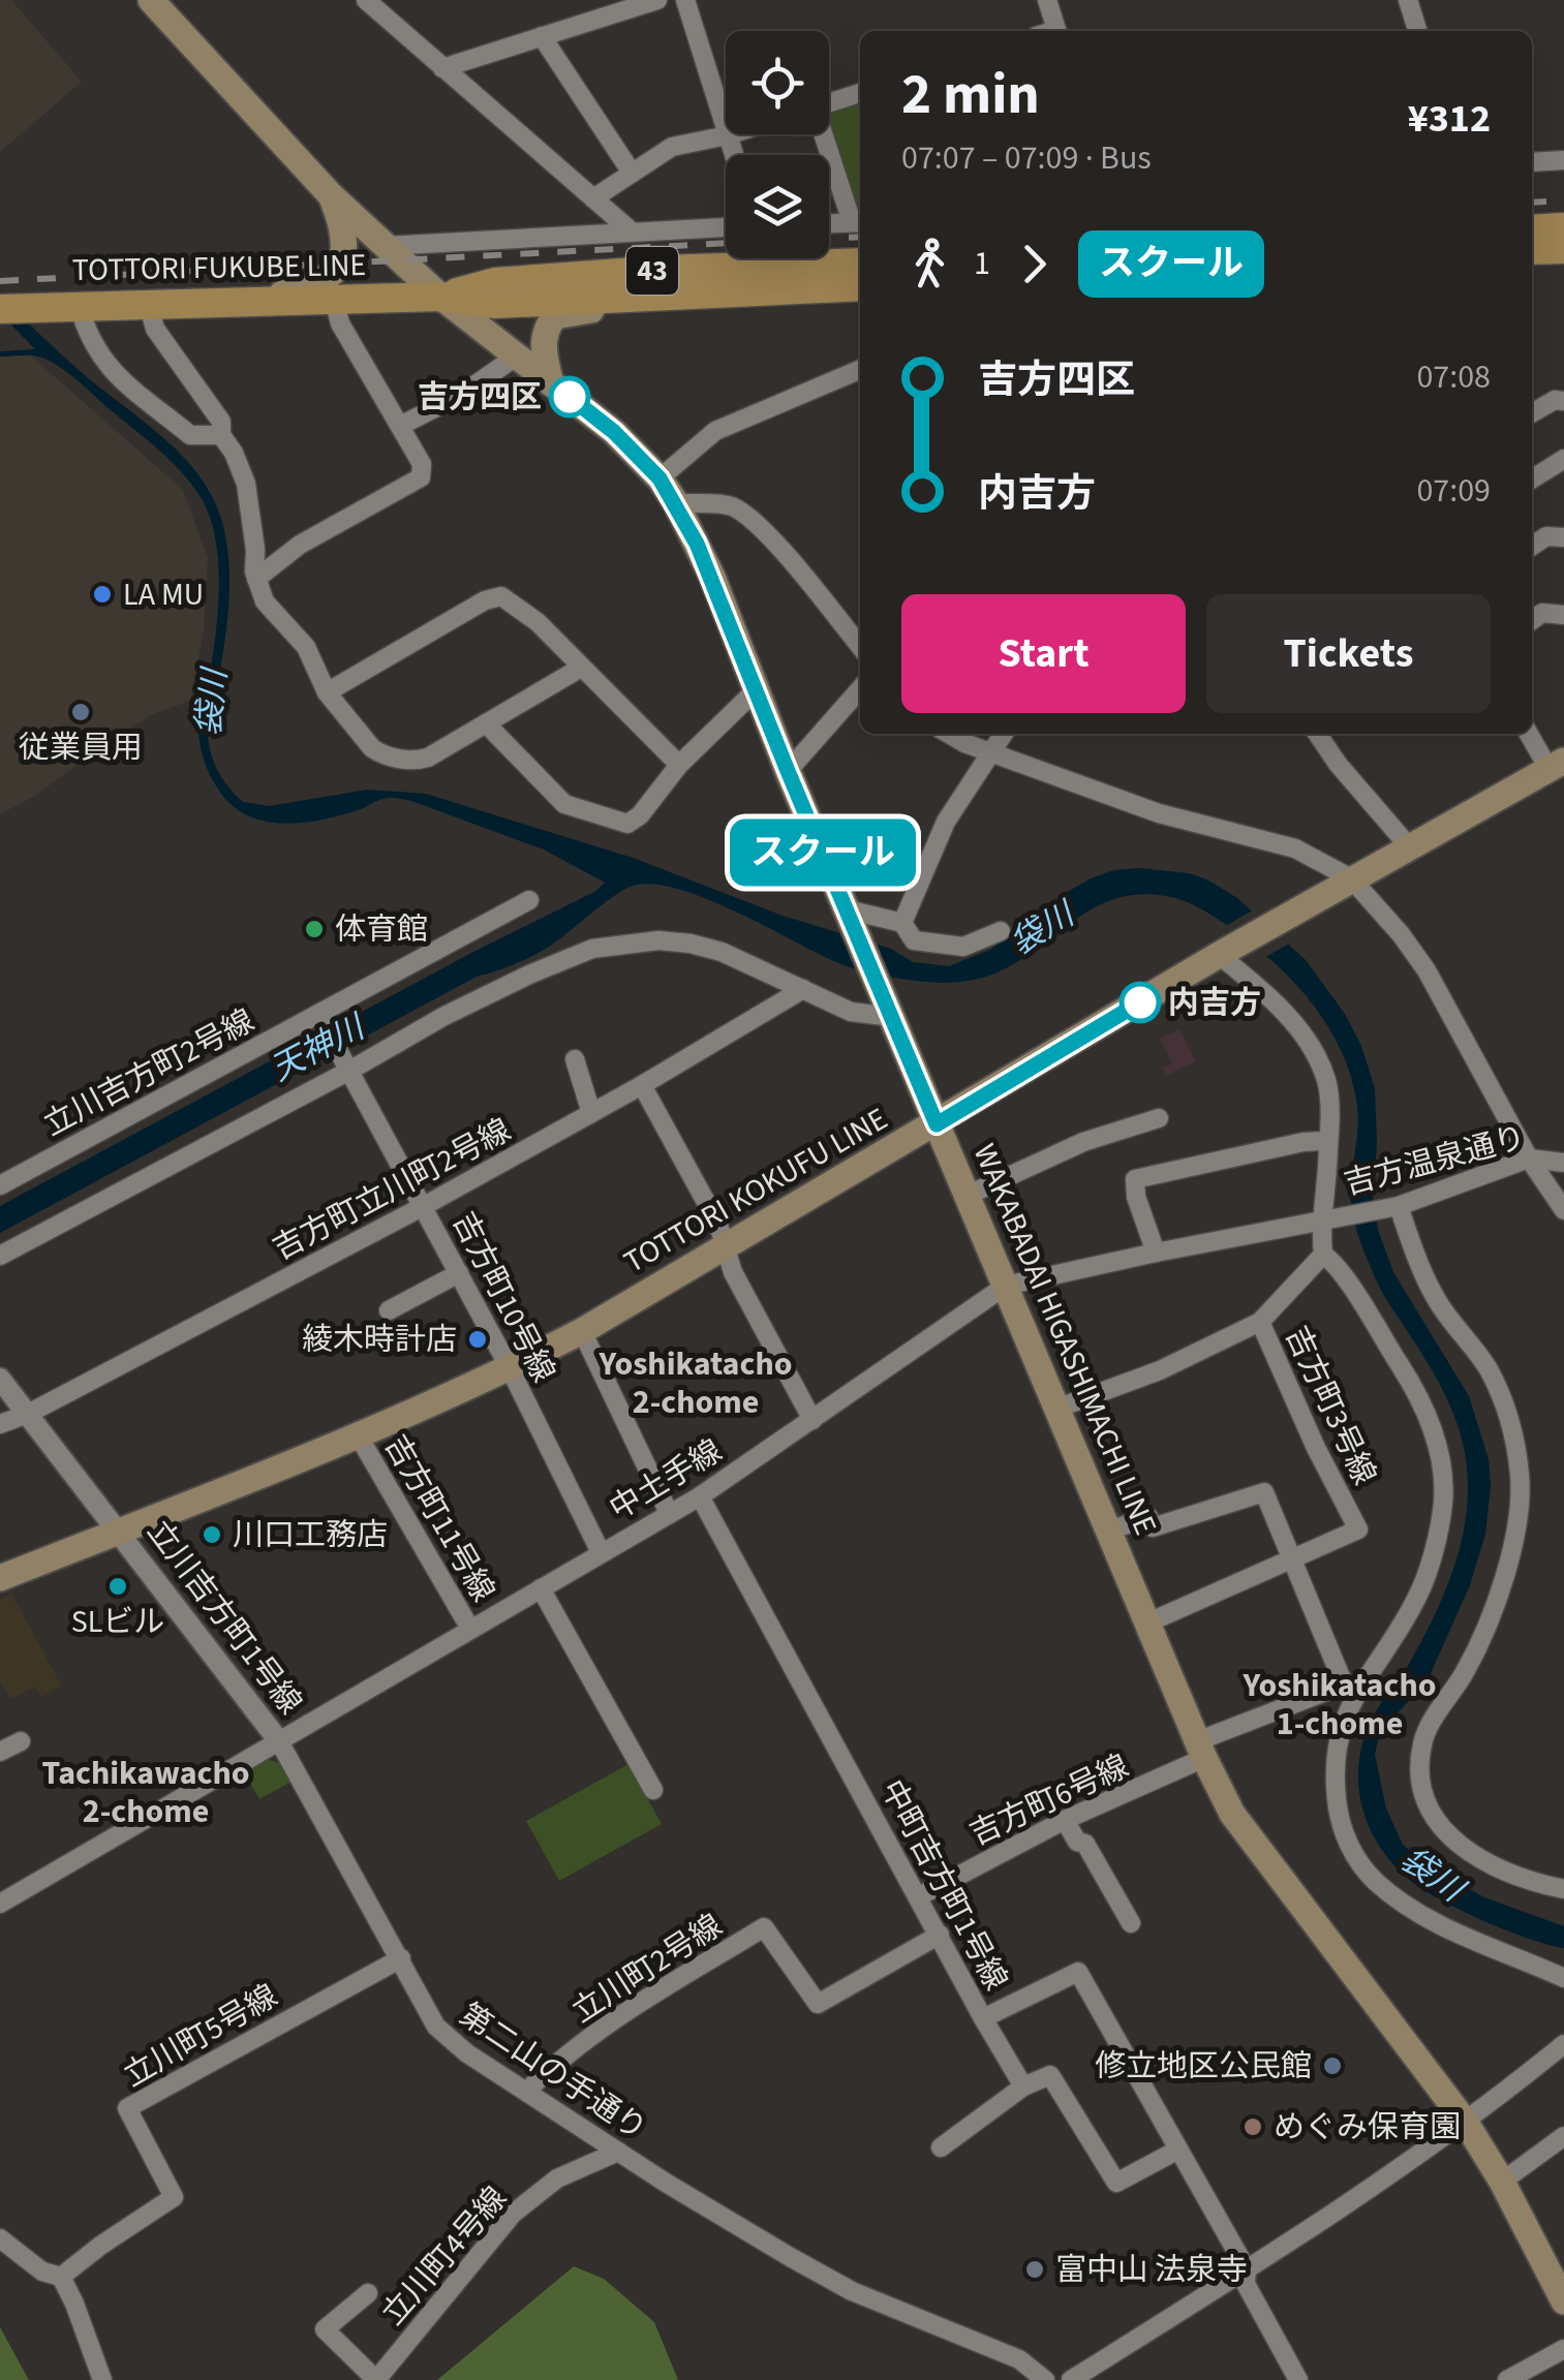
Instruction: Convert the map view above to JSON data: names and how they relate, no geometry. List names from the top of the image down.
{
  "streets": {
    "main road": [
      "TOTTORI FUKUBE LINE",
      "43",
      "TOTTORI KOKUFU LINE",
      "WAKABADAI HIGASHIMACHI LINE"
    ],
    "street": [
      "立川吉方町2号線",
      "吉方温泉通り",
      "吉方町立川町2号線",
      "吉方町10号線",
      "吉方町3号線",
      "中土手線",
      "吉方町11号線",
      "立川吉方町1号線",
      "吉方町6号線",
      "中町吉方町1号線",
      "立川町2号線",
      "立川町5号線",
      "第二山の手通り",
      "立川町4号線"
    ]
  },
  "crossings": [
    ["TOTTORI FUKUBE LINE", "WAKABADAI HIGASHIMACHI LINE"],
    ["立川吉方町2号線", "吉方町10号線"],
    ["吉方温泉通り", "中土手線"],
    ["吉方町立川町2号線", "吉方町10号線"],
    ["吉方町立川町2号線", "立川吉方町1号線"],
    ["TOTTORI KOKUFU LINE", "吉方町10号線"],
    ["TOTTORI KOKUFU LINE", "WAKABADAI HIGASHIMACHI LINE"],
    ["TOTTORI KOKUFU LINE", "吉方町11号線"],
    ["TOTTORI KOKUFU LINE", "立川吉方町1号線"],
    ["吉方町10号線", "中土手線"],
    ["WAKABADAI HIGASHIMACHI LINE", "吉方町3号線"],
    ["WAKABADAI HIGASHIMACHI LINE", "中土手線"],
    ["WAKABADAI HIGASHIMACHI LINE", "吉方町6号線"],
    ["中土手線", "吉方町11号線"],
    ["中土手線", "立川吉方町1号線"],
    ["中土手線", "中町吉方町1号線"],
    ["中土手線", "第二山の手通り"],
    ["立川吉方町1号線", "第二山の手通り"],
    ["吉方町6号線", "中町吉方町1号線"],
    ["中町吉方町1号線", "立川町2号線"],
    ["立川町2号線", "第二山の手通り"],
    ["立川町5号線", "第二山の手通り"],
    ["第二山の手通り", "立川町4号線"]
  ],
  "districts": ["Yoshikatacho 2-chome", "Yoshikatacho 1-chome", "Tachikawacho 2-chome"],
  "water": ["袋川", "天神川"],
  "places": [
    "吉方四区",
    "LA MU",
    "従業員用",
    "体育館",
    "内吉方",
    "綾木時計店",
    "川口工務店",
    "SLビル",
    "修立地区公民館",
    "めぐみ保育園",
    "富中山 法泉寺"
  ],
  "lines": ["bus line スクール"],
  "page": {
    "on_map": "スクール",
    "heading": ["2 min", "07:07 – 07:09 · Bus", "¥312"],
    "legs": ["1", "スクール"],
    "list": [
      {
        "name": "吉方四区",
        "value": "07:08"
      },
      {
        "name": "内吉方",
        "value": "07:09"
      }
    ],
    "buttons": ["Start", "Tickets"]
  }
}
